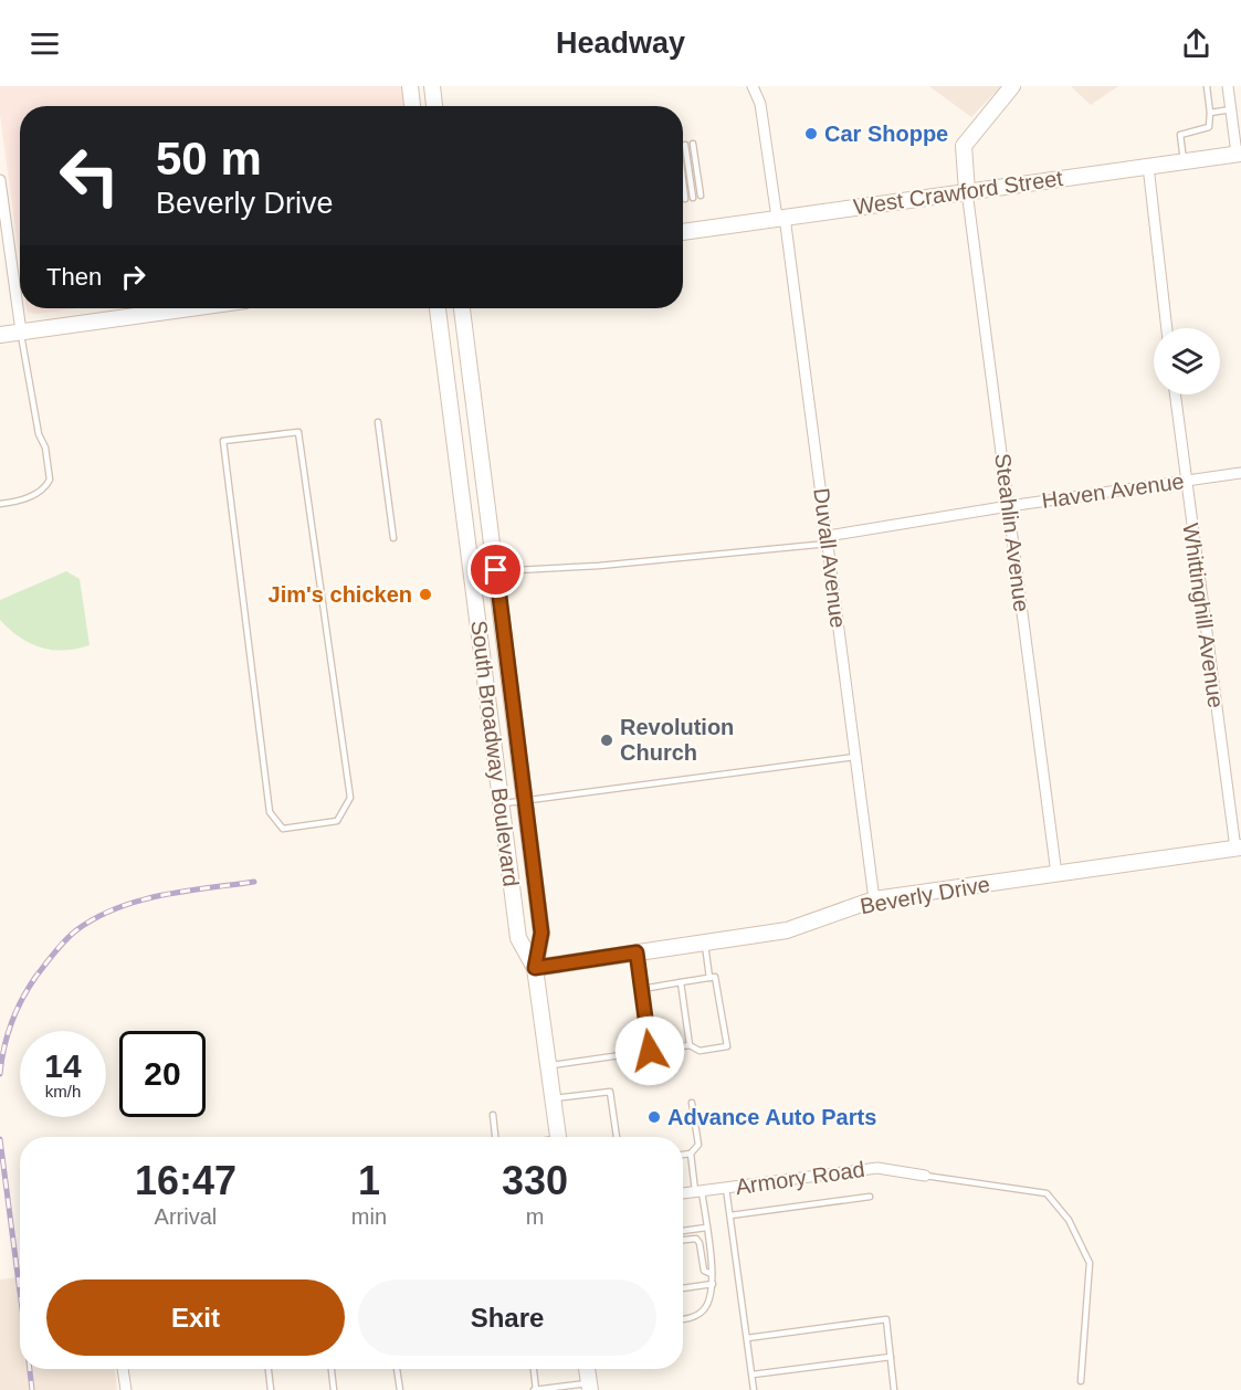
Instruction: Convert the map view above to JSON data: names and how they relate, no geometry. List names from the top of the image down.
{
  "streets": {
    "main road": ["West Crawford Street", "South Broadway Boulevard", "Beverly Drive"],
    "street": [
      "Haven Avenue",
      "Steahlin Avenue",
      "Duvall Avenue",
      "Whittinghill Avenue",
      "Armory Road"
    ]
  },
  "crossings": [
    ["West Crawford Street", "Steahlin Avenue"],
    ["West Crawford Street", "Duvall Avenue"],
    ["Haven Avenue", "Steahlin Avenue"],
    ["Haven Avenue", "Duvall Avenue"],
    ["Haven Avenue", "Whittinghill Avenue"],
    ["Steahlin Avenue", "Beverly Drive"],
    ["Duvall Avenue", "Beverly Drive"],
    ["Whittinghill Avenue", "Beverly Drive"],
    ["South Broadway Boulevard", "Beverly Drive"]
  ],
  "places": [
    "Car Shoppe",
    "Jim's chicken",
    "Revolution Church",
    "Advance Auto Parts"
  ],
  "page": {
    "header": "Headway",
    "turn": ["50 m", "Beverly Drive"],
    "then": "Then",
    "speed": "14 km/h",
    "limit": "20",
    "eta": [
      "16:47",
      "Arrival",
      "1",
      "min",
      "330",
      "m"
    ],
    "buttons": ["Exit", "Share"]
  }
}
